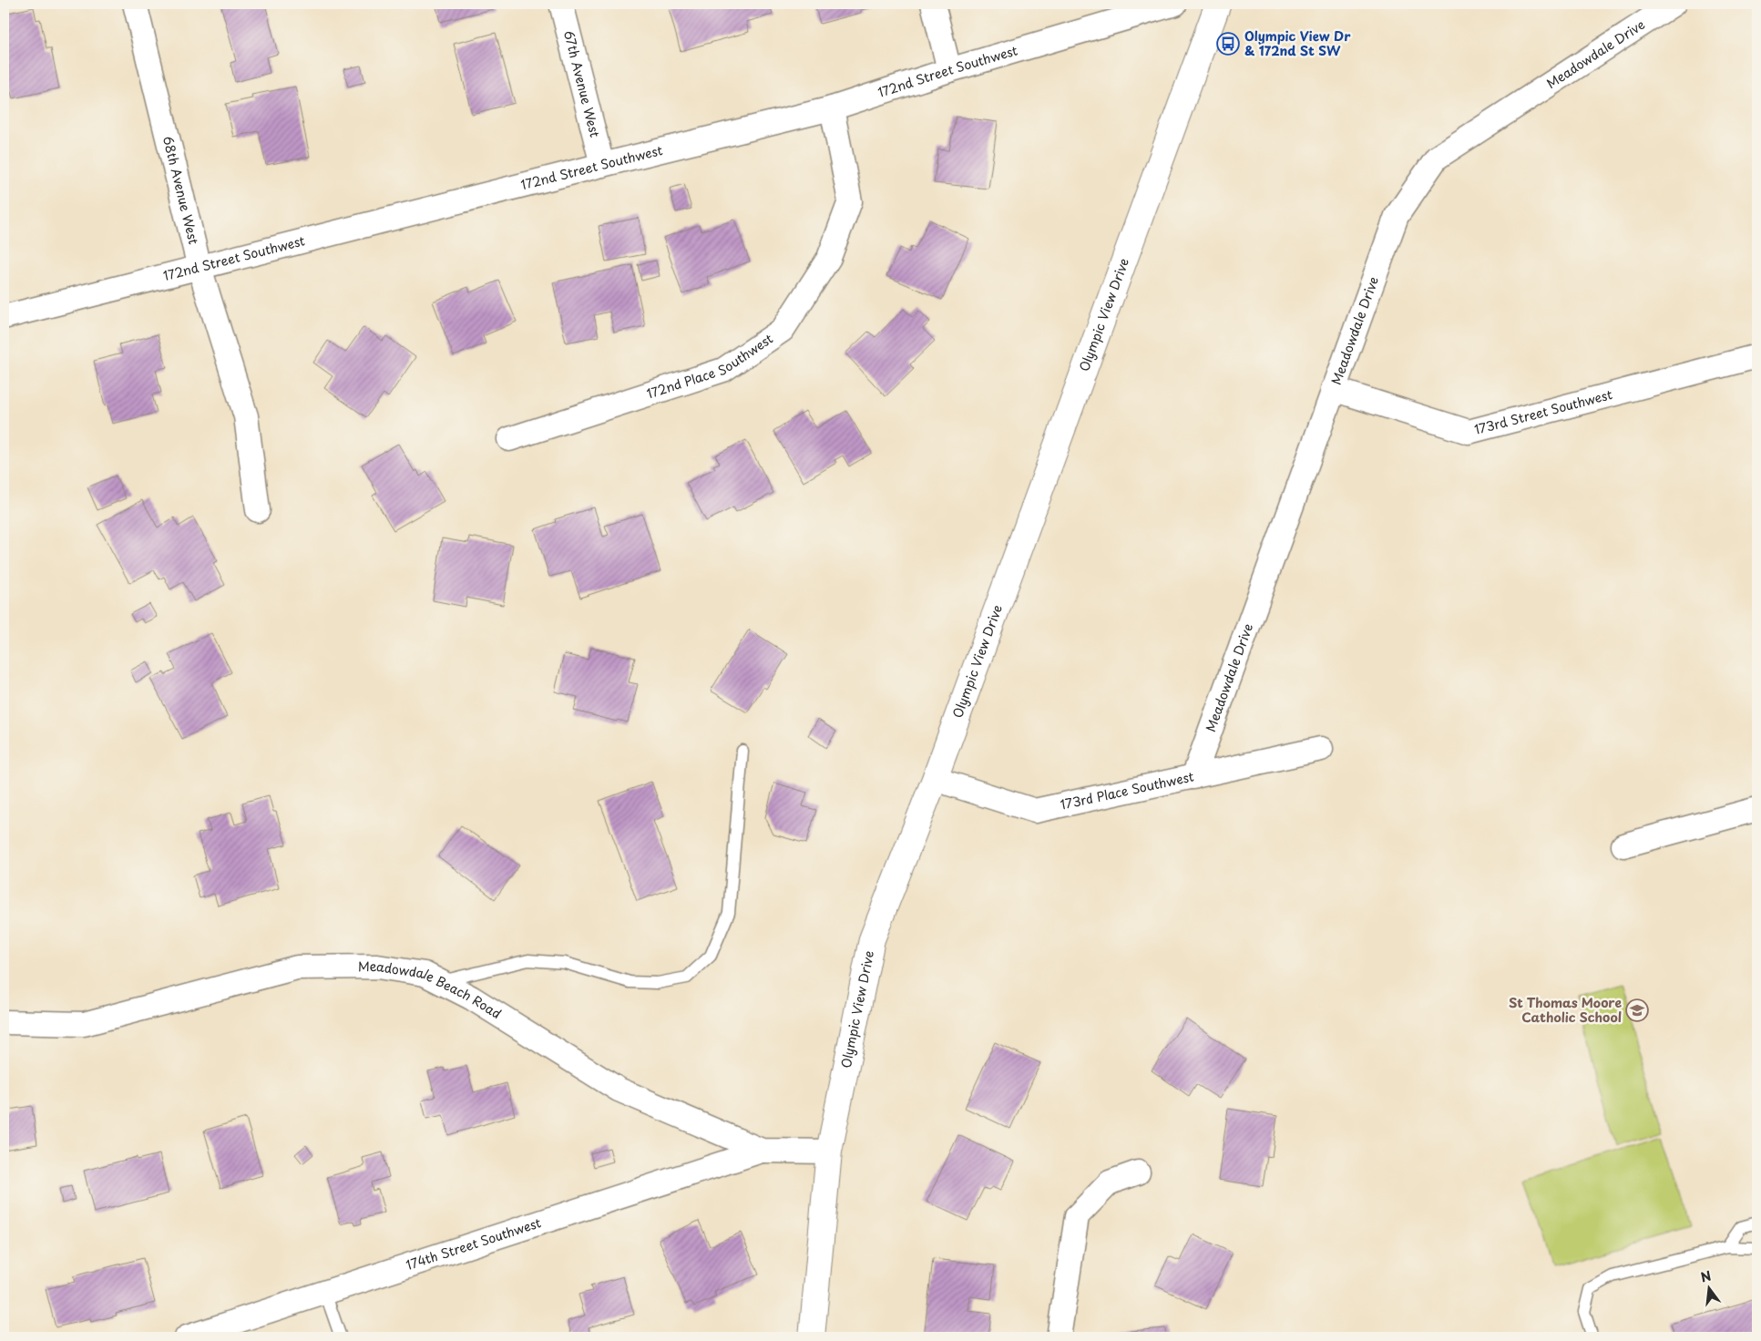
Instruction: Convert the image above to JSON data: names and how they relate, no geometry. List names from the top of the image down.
{
  "streets": {
    "main road": ["Olympic View Drive"],
    "street": [
      "Meadowdale Drive",
      "172nd Street Southwest",
      "67th Avenue West",
      "68th Avenue West",
      "172nd Place Southwest",
      "173rd Street Southwest",
      "173rd Place Southwest",
      "Meadowdale Beach Road",
      "174th Street Southwest"
    ]
  },
  "crossings": [
    ["Meadowdale Drive", "173rd Street Southwest"],
    ["Meadowdale Drive", "173rd Place Southwest"],
    ["172nd Street Southwest", "67th Avenue West"],
    ["172nd Street Southwest", "68th Avenue West"],
    ["172nd Street Southwest", "172nd Place Southwest"],
    ["Olympic View Drive", "173rd Place Southwest"],
    ["Olympic View Drive", "Meadowdale Beach Road"],
    ["Meadowdale Beach Road", "174th Street Southwest"]
  ],
  "places": {
    "bus stop": ["Olympic View Dr & 172nd St SW"],
    "school or university": ["St Thomas Moore Catholic School"]
  },
  "north": "top"
}
